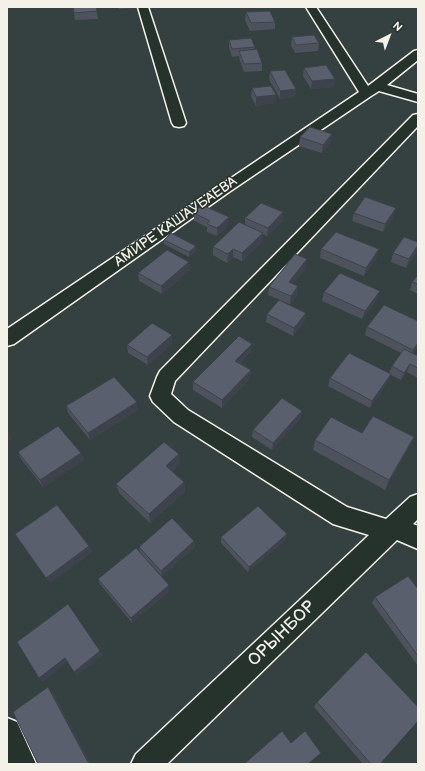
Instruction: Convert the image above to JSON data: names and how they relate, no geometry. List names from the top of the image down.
{
  "streets": {
    "street": ["АМИРЕ КАШАУБАЕВА", "ОРЫНБОР"]
  },
  "north": "top right"
}
